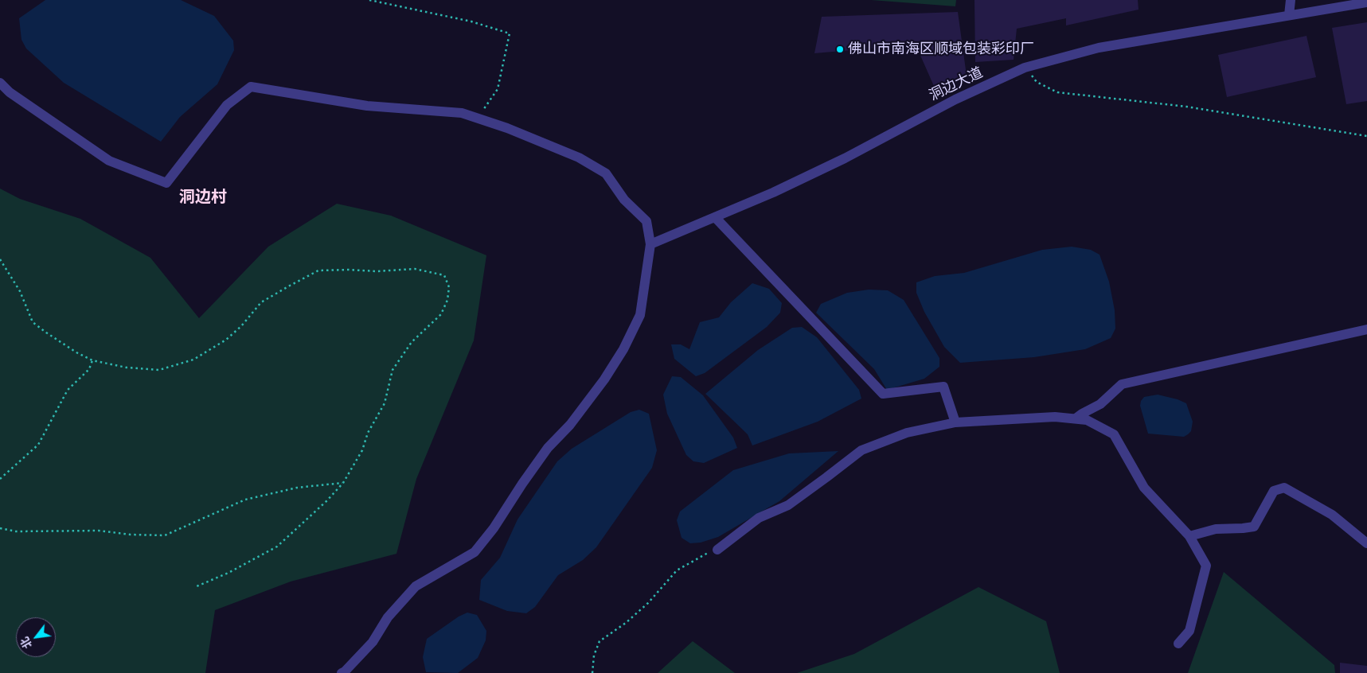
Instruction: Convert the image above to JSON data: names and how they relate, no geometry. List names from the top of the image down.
{
  "streets": {
    "street": ["洞边大道"]
  },
  "districts": ["洞边村"],
  "places": ["佛山市南海区顺域包装彩印厂"],
  "north": "bottom left"
}
